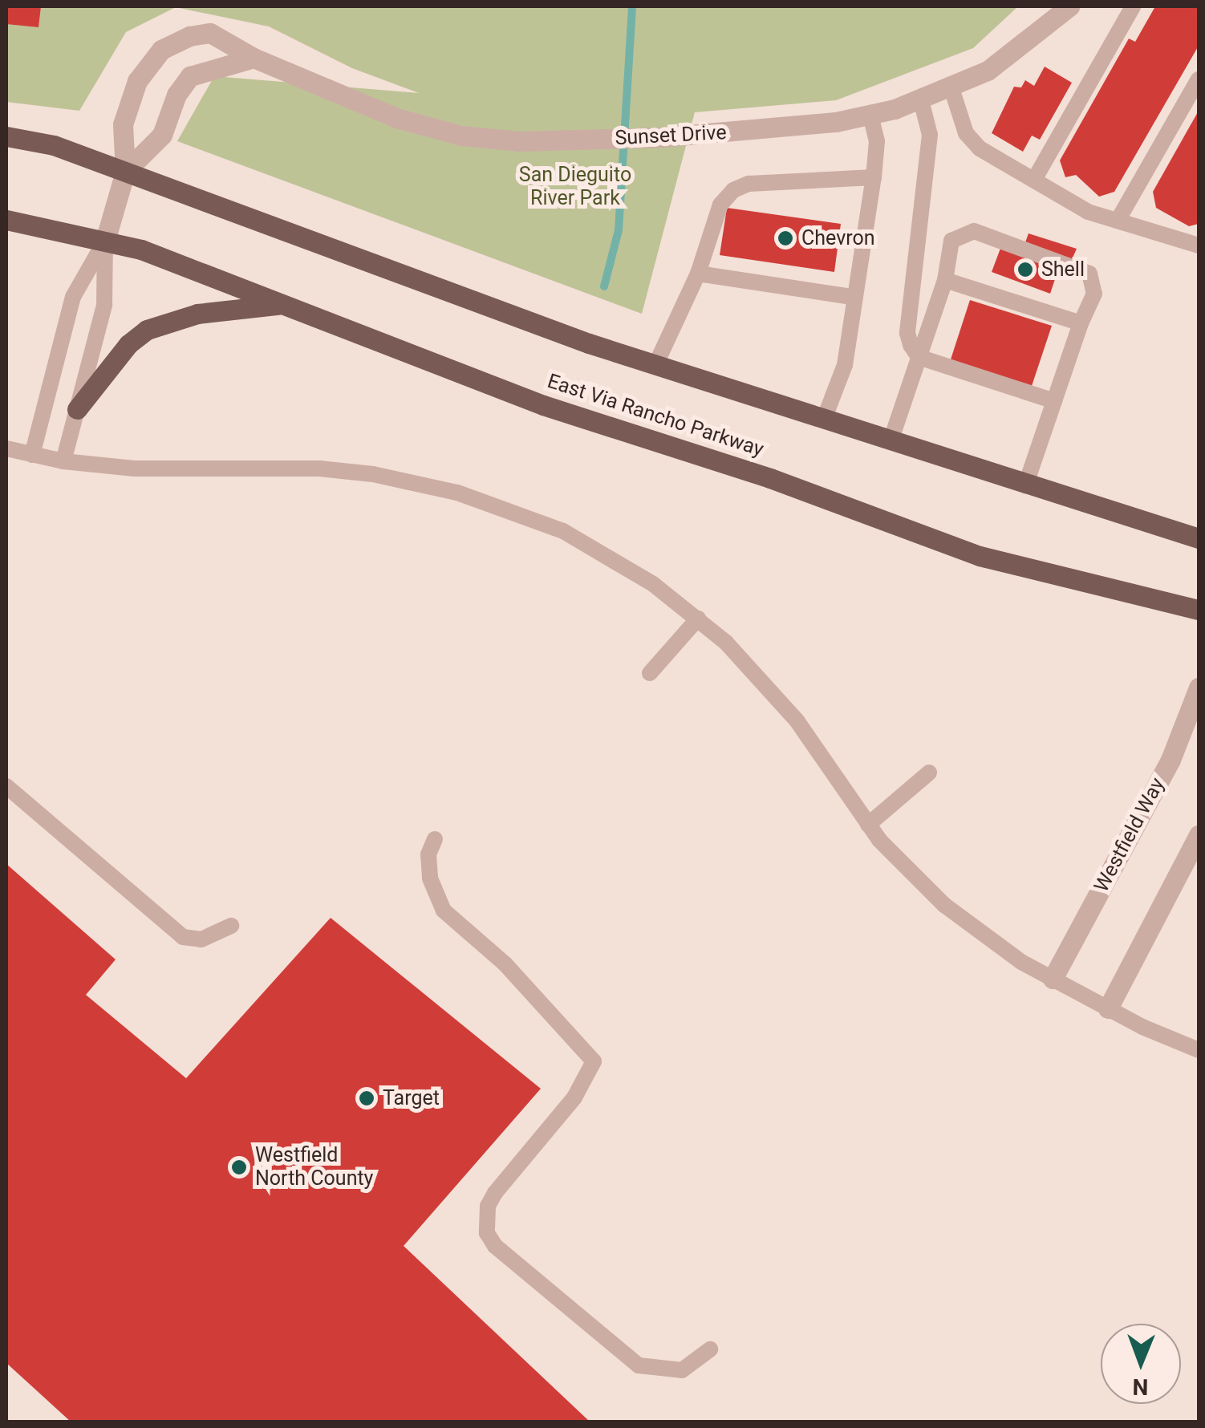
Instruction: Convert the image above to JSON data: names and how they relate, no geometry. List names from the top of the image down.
{
  "streets": {
    "main road": ["East Via Rancho Parkway"],
    "street": ["Sunset Drive", "Westfield Way"]
  },
  "crossings": [
    ["Sunset Drive", "East Via Rancho Parkway"]
  ],
  "parks": ["San Dieguito River Park"],
  "places": [
    "Chevron",
    "Shell",
    "Target",
    "Westfield North County"
  ],
  "north": "bottom"
}
